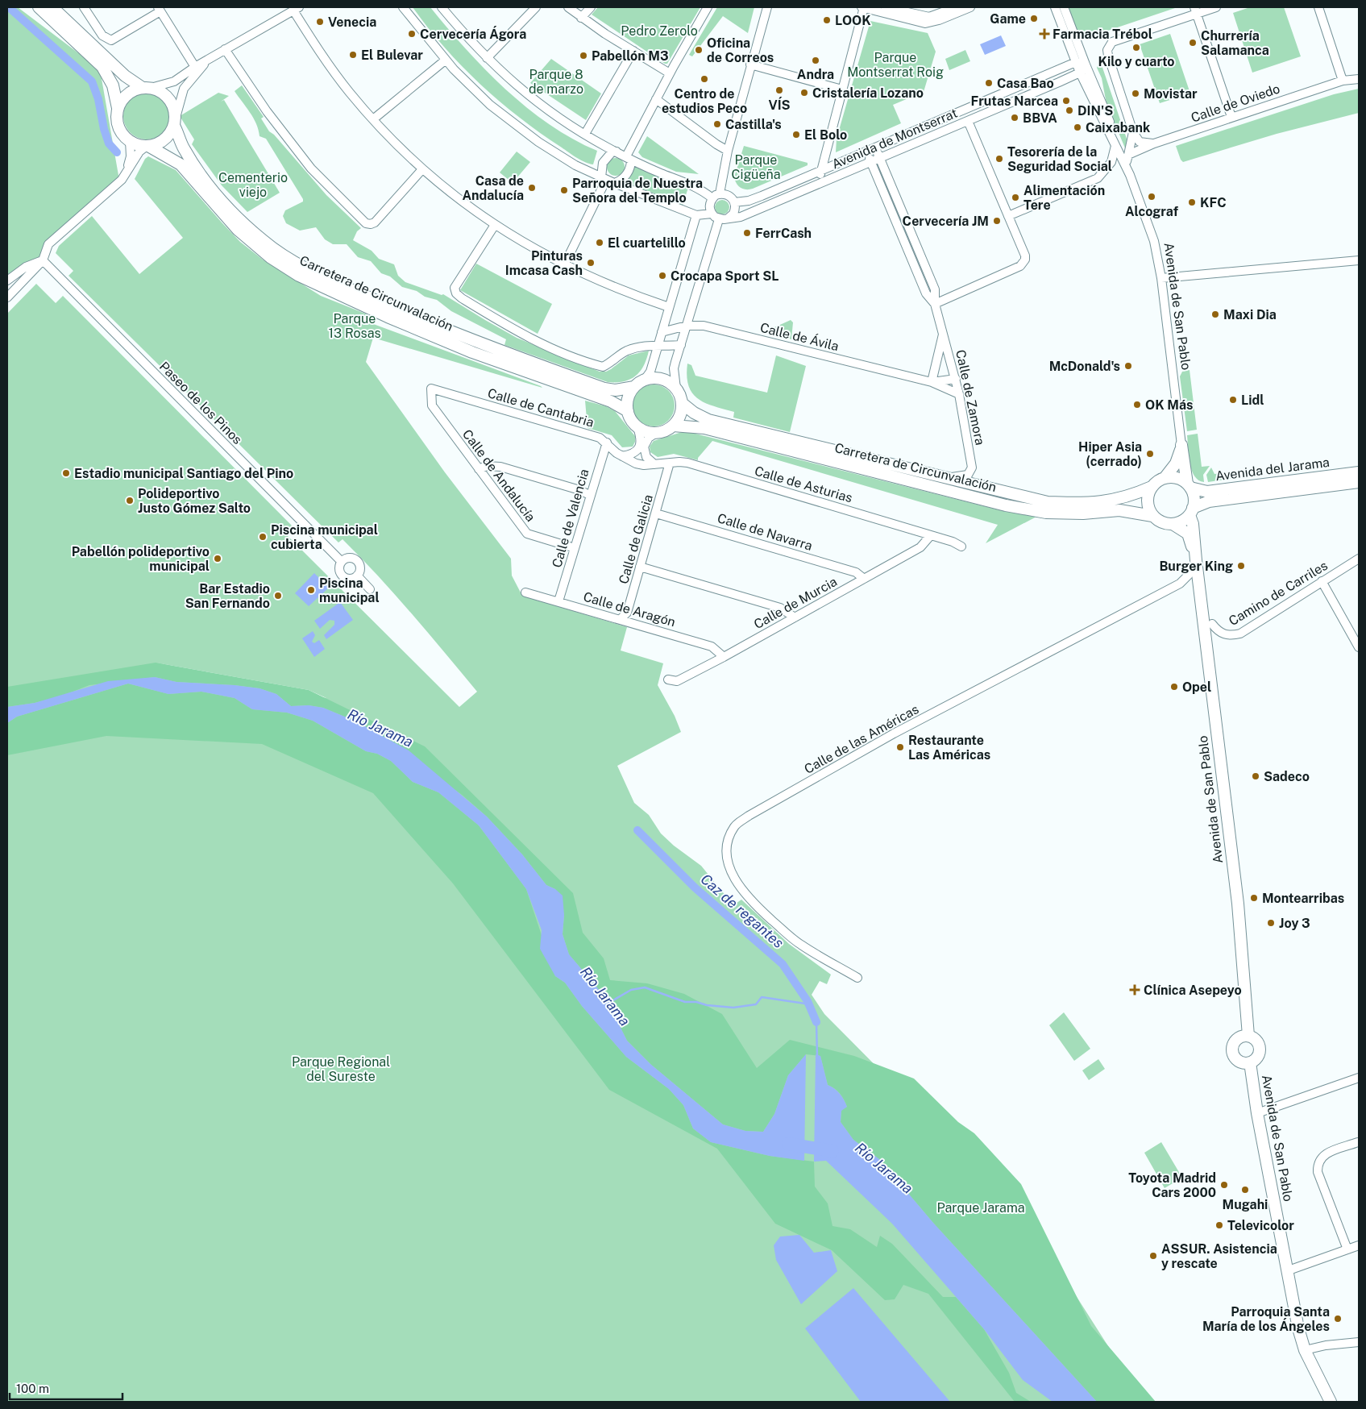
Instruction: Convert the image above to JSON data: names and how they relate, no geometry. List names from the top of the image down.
{
  "streets": {
    "main road": ["Carretera de Circunvalación", "Avenida de San Pablo", "Avenida del Jarama"],
    "street": [
      "Calle de Oviedo",
      "Avenida de Montserrat",
      "Calle de Ávila",
      "Calle de Zamora",
      "Paseo de los Pinos",
      "Calle de Cantabria",
      "Calle de Andalucía",
      "Calle de Asturias",
      "Calle de Valencia",
      "Calle de Navarra",
      "Calle de Galicia",
      "Camino de Carriles",
      "Calle de Murcia",
      "Calle de Aragón",
      "Calle de las Américas"
    ]
  },
  "crossings": [
    ["Avenida de Montserrat", "Calle de Zamora"],
    ["Carretera de Circunvalación", "Avenida de San Pablo"],
    ["Carretera de Circunvalación", "Calle de Zamora"],
    ["Carretera de Circunvalación", "Avenida del Jarama"],
    ["Avenida de San Pablo", "Avenida del Jarama"],
    ["Calle de Ávila", "Calle de Zamora"],
    ["Calle de Cantabria", "Calle de Andalucía"],
    ["Calle de Cantabria", "Calle de Asturias"],
    ["Calle de Cantabria", "Calle de Valencia"],
    ["Calle de Andalucía", "Calle de Valencia"],
    ["Calle de Asturias", "Calle de Galicia"],
    ["Calle de Asturias", "Calle de Murcia"],
    ["Calle de Valencia", "Calle de Aragón"],
    ["Calle de Navarra", "Calle de Galicia"],
    ["Calle de Navarra", "Calle de Murcia"],
    ["Calle de Galicia", "Calle de Aragón"],
    ["Calle de Murcia", "Calle de Aragón"]
  ],
  "water": ["Río Jarama", "Caz de regantes"],
  "parks": [
    "Pedro Zerolo",
    "Parque Montserrat Roig",
    "Parque 8 de marzo",
    "Parque Cigüeña",
    "Cementerio viejo",
    "Parque 13 Rosas",
    "Parque Regional del Sureste",
    "Parque Jarama"
  ],
  "places": {
    "other": [
      "Game",
      "LOOK",
      "Venecia",
      "Cervecería Ágora",
      "Churrería Salamanca",
      "Kilo y cuarto",
      "Oficina de Correos",
      "El Bulevar",
      "Pabellón M3",
      "Andra",
      "Centro de estudios Peco",
      "Casa Bao",
      "VÍS",
      "Cristalería Lozano",
      "Movistar",
      "Frutas Narcea",
      "DIN'S",
      "BBVA",
      "Castilla's",
      "Caixabank",
      "El Bolo",
      "Tesorería de la Seguridad Social",
      "Casa de Andalucía",
      "Parroquia de Nuestra Señora del Templo",
      "Alcograf",
      "Alimentación Tere",
      "KFC",
      "Cervecería JM",
      "FerrCash",
      "El cuartelillo",
      "Pinturas Imcasa Cash",
      "Crocapa Sport SL",
      "Maxi Dia",
      "McDonald's",
      "Lidl",
      "OK Más",
      "Hiper Asia (cerrado)",
      "Estadio municipal Santiago del Pino",
      "Polideportivo Justo Gómez Salto",
      "Piscina municipal cubierta",
      "Pabellón polideportivo municipal",
      "Burger King",
      "Piscina municipal",
      "Bar Estadio San Fernando",
      "Opel",
      "Restaurante Las Américas",
      "Sadeco",
      "Montearribas",
      "Joy 3",
      "Toyota Madrid Cars 2000",
      "Mugahi",
      "Televicolor",
      "ASSUR. Asistencia y rescate",
      "Parroquia Santa María de los Ángeles"
    ],
    "health": ["Farmacia Trébol", "Clínica Asepeyo"]
  },
  "scale_bar": "100 m"
}
